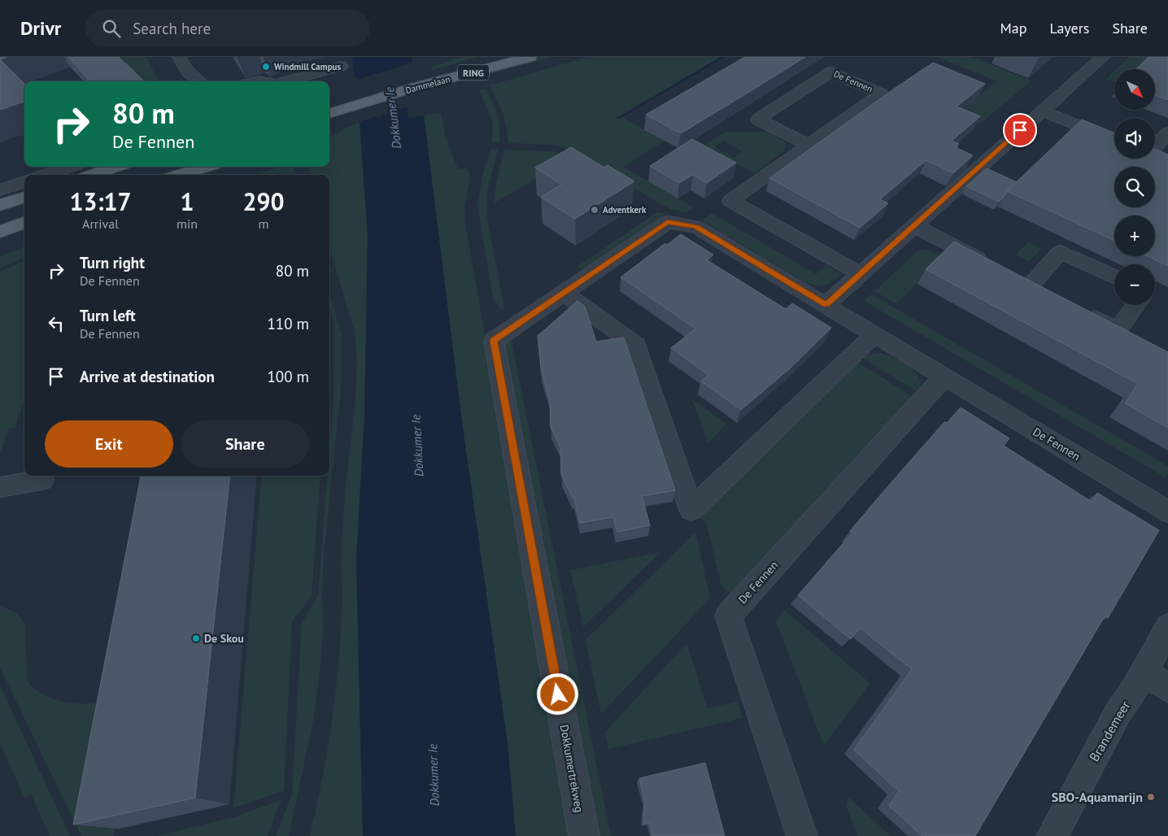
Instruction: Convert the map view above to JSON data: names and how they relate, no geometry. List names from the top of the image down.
{
  "streets": {
    "main road": ["RING", "Dammelaan"],
    "street": ["De Fennen", "Brandemeer", "Dokkumertrekweg"]
  },
  "crossings": [
    ["De Fennen", "Dokkumertrekweg"]
  ],
  "water": ["Dokkumer Ie"],
  "places": [
    "Windmill Campus",
    "Adventkerk",
    "De Skou",
    "SBO-Aquamarijn"
  ],
  "north": "bottom right",
  "page": {
    "header": "Drivr",
    "search": "Search here",
    "nav": ["Map", "Layers", "Share"],
    "map_buttons": ["+", "−"],
    "turn": ["80 m", "De Fennen"],
    "eta": [
      "13:17",
      "Arrival",
      "1",
      "min",
      "290",
      "m"
    ],
    "list": [
      {
        "name": "Turn right",
        "note": "De Fennen",
        "value": "80 m"
      },
      {
        "name": "Turn left",
        "note": "De Fennen",
        "value": "110 m"
      },
      {
        "name": "Arrive at destination",
        "value": "100 m"
      }
    ],
    "buttons": ["Exit", "Share"]
  }
}
